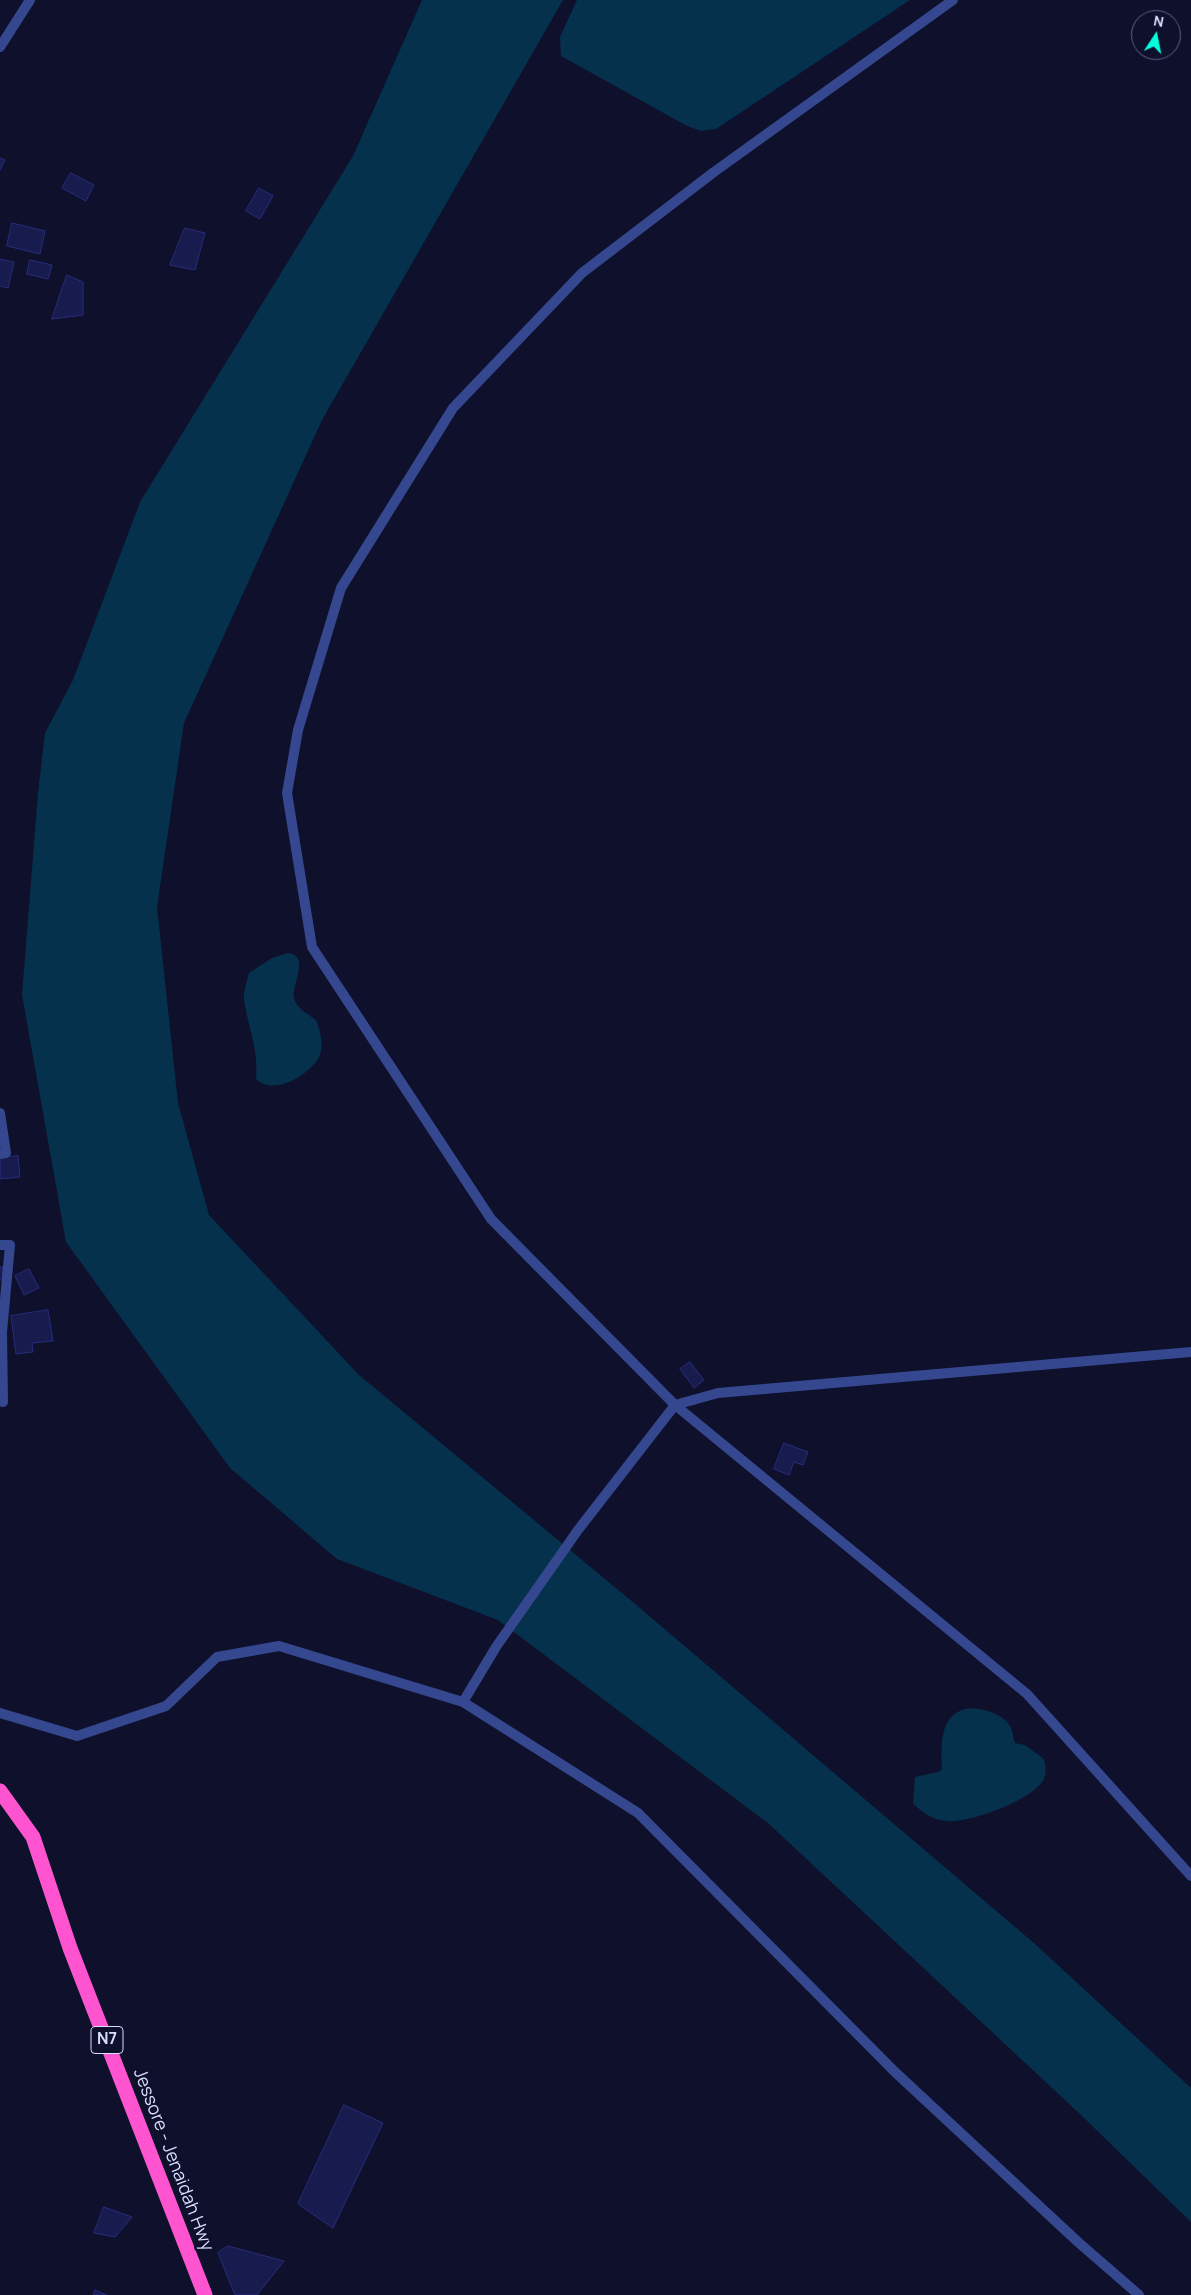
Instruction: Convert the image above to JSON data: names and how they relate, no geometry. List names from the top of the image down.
{
  "streets": {
    "highway": ["N7", "Jessore - Jenaidah Hwy"]
  },
  "north": "top"
}
